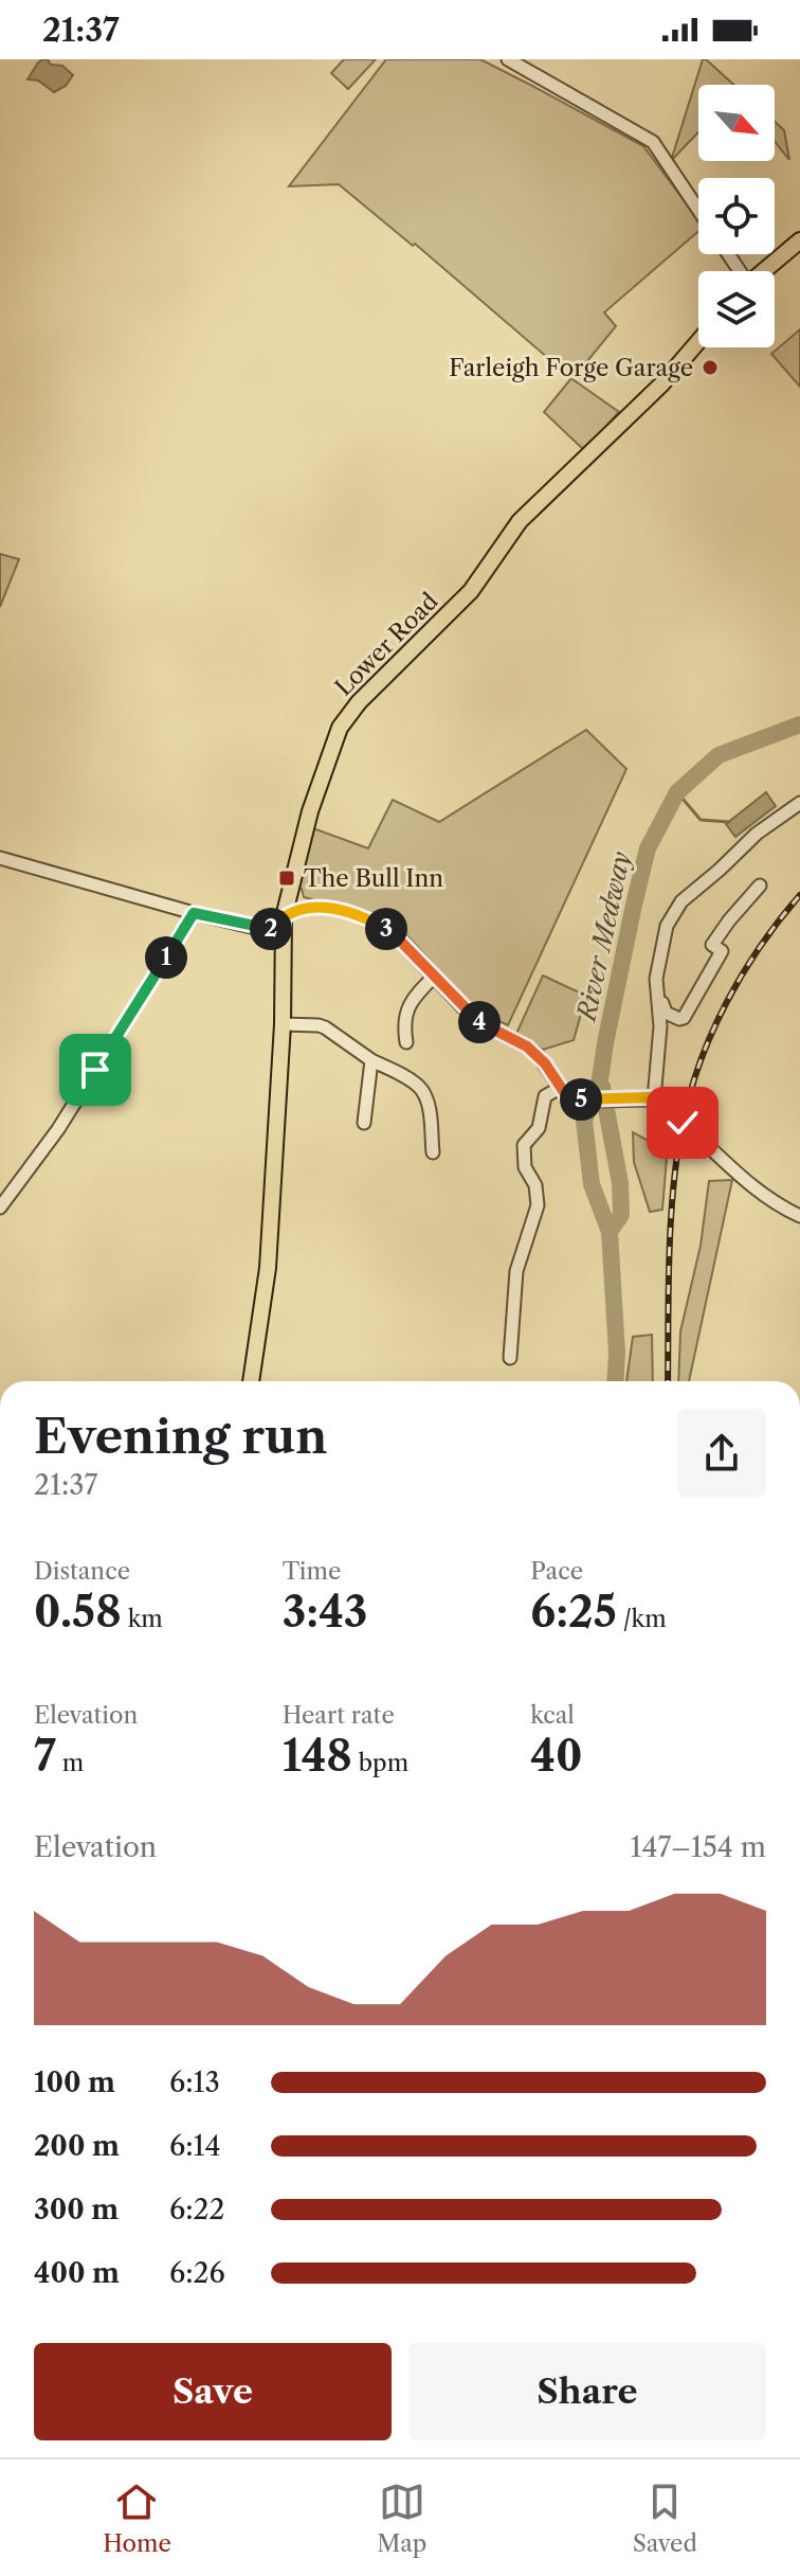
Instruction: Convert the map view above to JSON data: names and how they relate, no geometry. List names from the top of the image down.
{
  "streets": {
    "main road": ["Lower Road"]
  },
  "water": ["River Medway"],
  "places": {
    "other": ["Farleigh Forge Garage"],
    "transit": ["The Bull Inn"]
  },
  "north": "bottom right",
  "page": {
    "status": "21:37",
    "pins": [
      "2",
      "3",
      "1",
      "4",
      "5"
    ],
    "heading": ["Evening run", "21:37"],
    "stats": [
      ["Distance", "0.58 km"],
      ["Time", "3:43"],
      ["Pace", "6:25 /km"],
      ["Elevation", "7 m"],
      ["Heart rate", "148 bpm"],
      ["kcal", "40"]
    ],
    "chart": ["Elevation", "147–154 m"],
    "list": [
      {
        "name": "100 m",
        "note": "6:13"
      },
      {
        "name": "200 m",
        "note": "6:14"
      },
      {
        "name": "300 m",
        "note": "6:22"
      },
      {
        "name": "400 m",
        "note": "6:26"
      }
    ],
    "buttons": ["Save", "Share"],
    "tabs": ["Home", "Map", "Saved"]
  }
}
